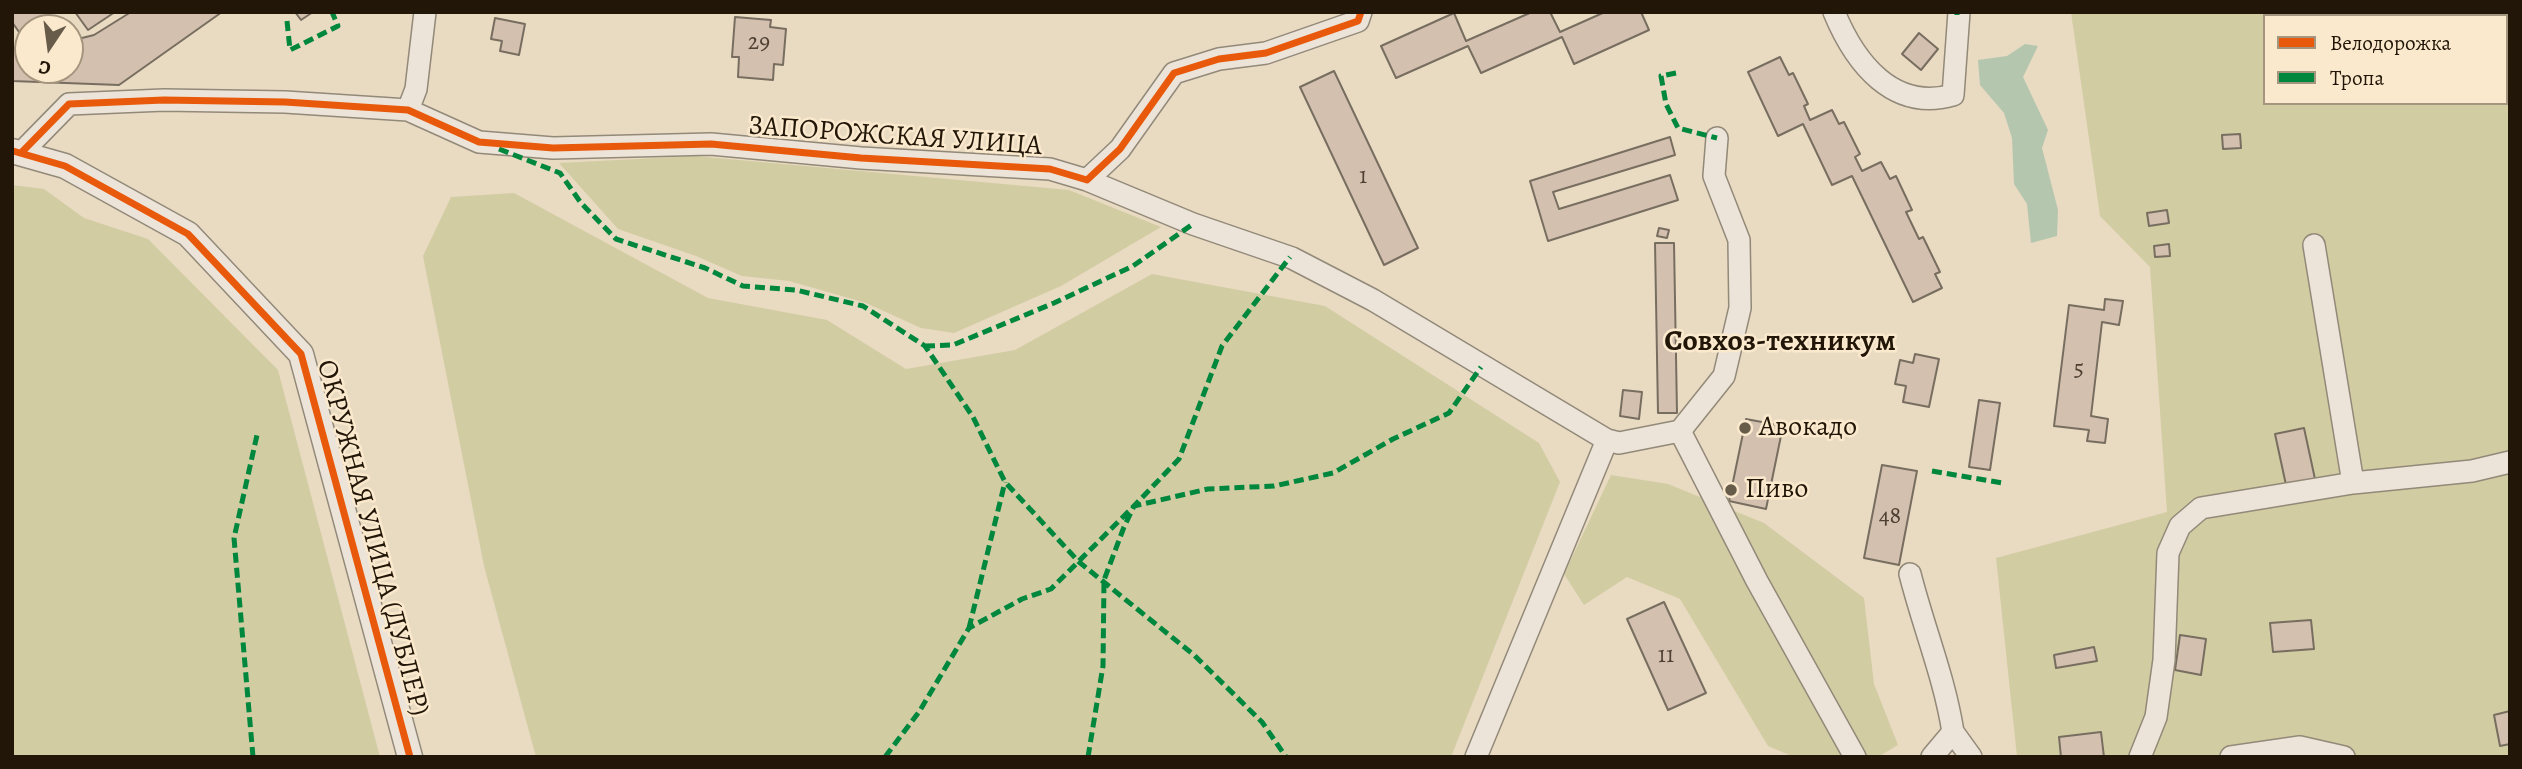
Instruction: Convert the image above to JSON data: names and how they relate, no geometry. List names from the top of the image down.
{
  "streets": {
    "street": ["ЗАПОРОЖСКАЯ УЛИЦА", "ОКРУЖНАЯ УЛИЦА (ДУБЛЕР)"]
  },
  "districts": ["Совхоз-техникум"],
  "places": ["Авокадо", "Пиво"],
  "house_numbers": [
    "29",
    "1",
    "5",
    "48",
    "11"
  ],
  "legend": ["Велодорожка", "Тропа"],
  "north": "bottom"
}
